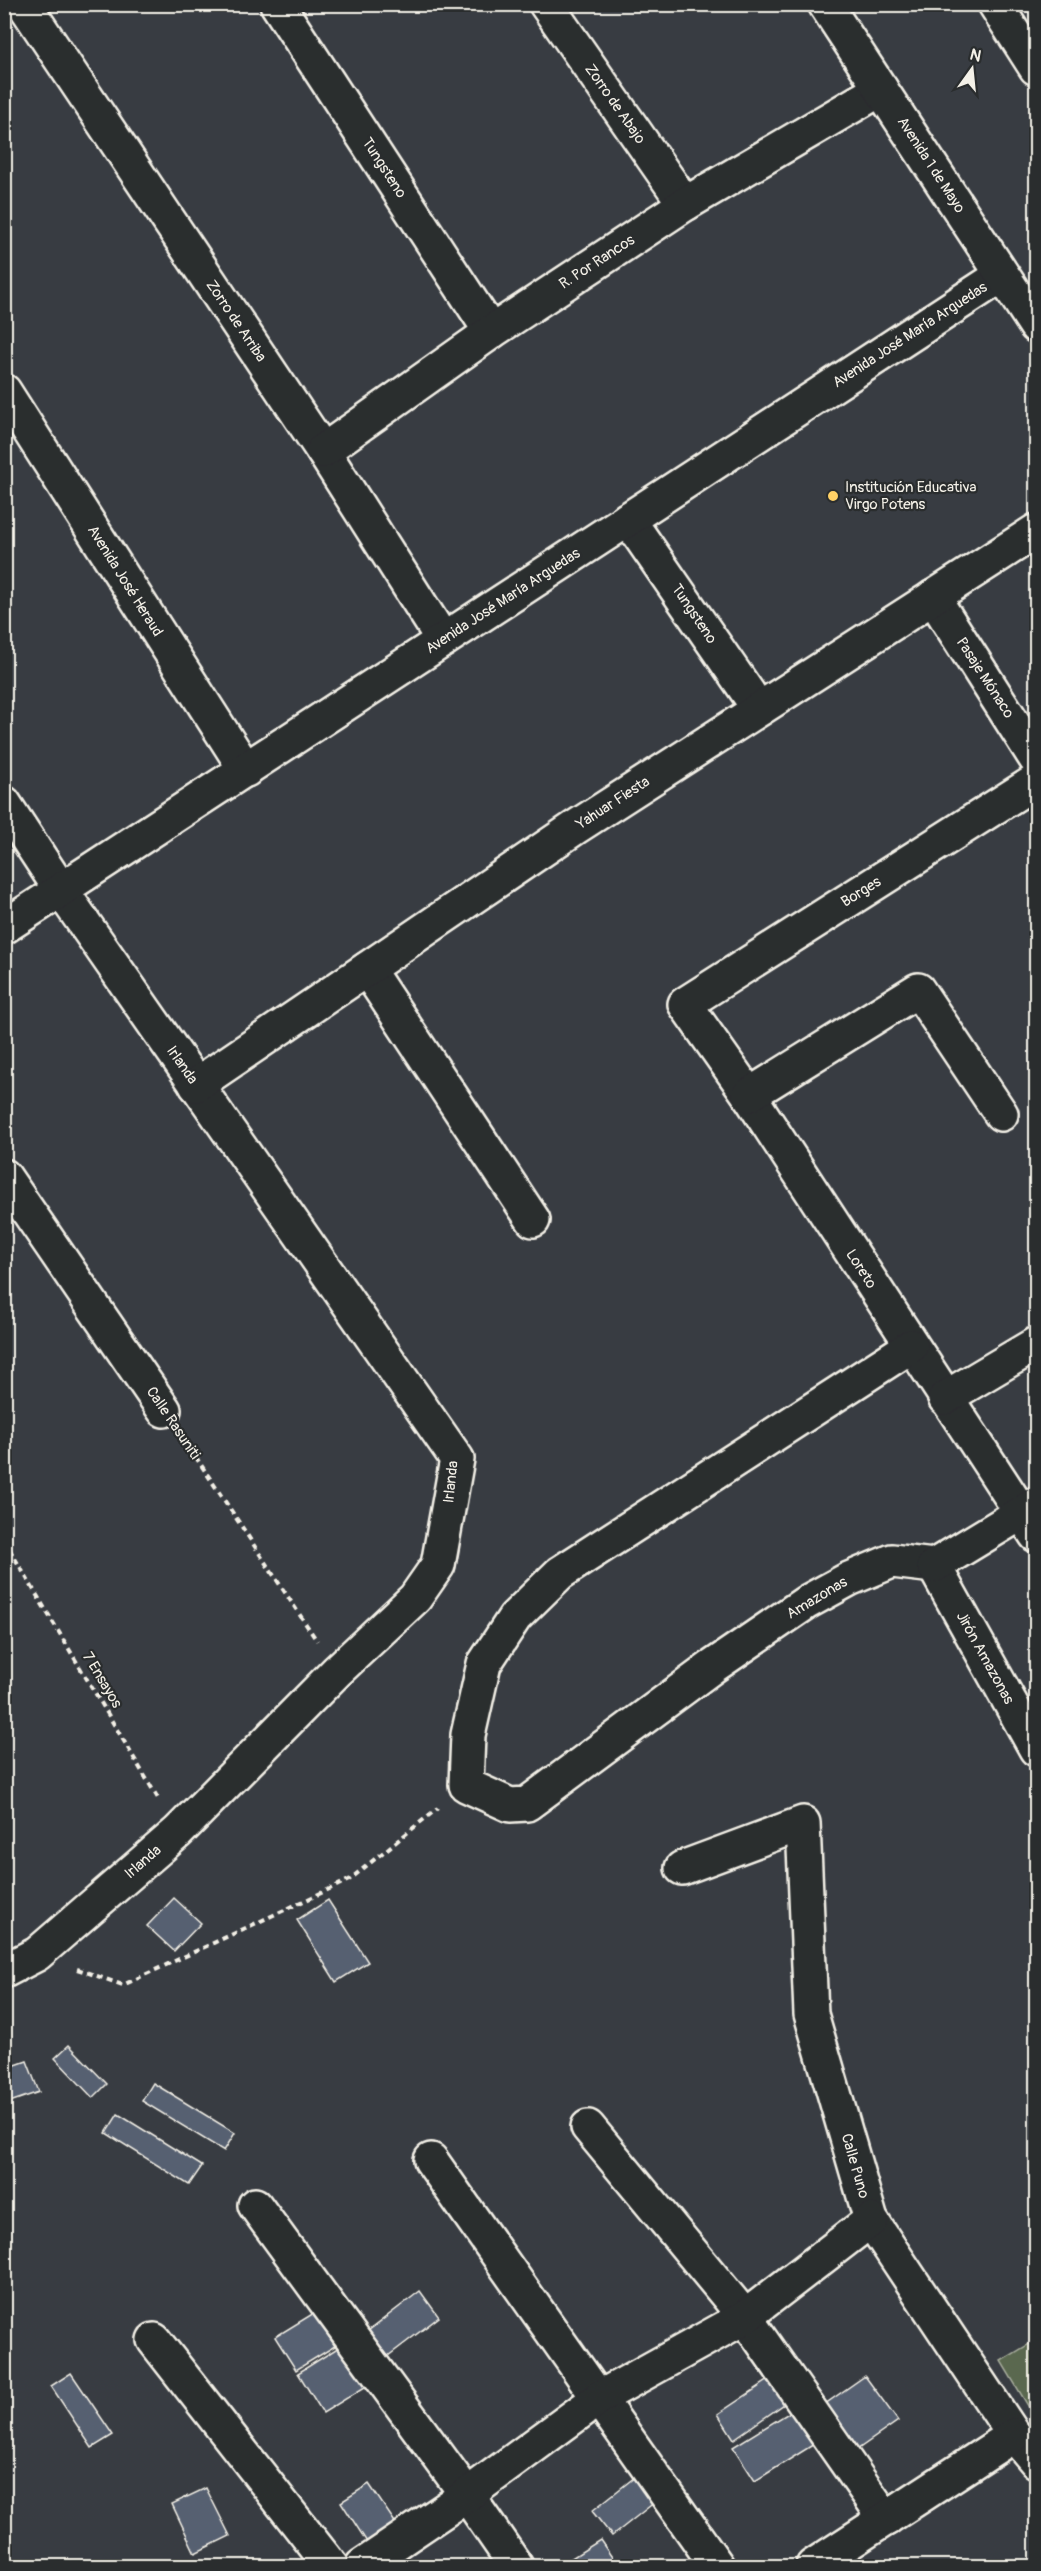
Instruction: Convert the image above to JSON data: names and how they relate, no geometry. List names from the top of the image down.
{
  "streets": {
    "main road": [
      "Zorro de Abajo",
      "Avenida 1 de Mayo",
      "Tungsteno",
      "R. Por Rancos",
      "Zorro de Arriba",
      "Avenida José María Arguedas",
      "Avenida José Heraud",
      "Pasaje Mónaco",
      "Yahuar Fiesta",
      "Borges",
      "Irlanda",
      "Loreto",
      "Calle Rasuniti",
      "Amazonas",
      "Jirón Amazonas",
      "Calle Puno"
    ],
    "path": ["7 Ensayos"]
  },
  "crossings": [
    ["Zorro de Abajo", "R. Por Rancos"],
    ["Avenida 1 de Mayo", "R. Por Rancos"],
    ["Avenida 1 de Mayo", "Avenida José María Arguedas"],
    ["Tungsteno", "R. Por Rancos"],
    ["Tungsteno", "Avenida José María Arguedas"],
    ["Tungsteno", "Yahuar Fiesta"],
    ["R. Por Rancos", "Zorro de Arriba"],
    ["Zorro de Arriba", "Avenida José María Arguedas"],
    ["Avenida José María Arguedas", "Avenida José Heraud"],
    ["Avenida José María Arguedas", "Irlanda"],
    ["Pasaje Mónaco", "Yahuar Fiesta"],
    ["Yahuar Fiesta", "Irlanda"],
    ["Borges", "Loreto"],
    ["Irlanda", "Calle Rasuniti"],
    ["Irlanda", "7 Ensayos"],
    ["Amazonas", "Jirón Amazonas"]
  ],
  "places": ["Institución Educativa Virgo Potens"],
  "north": "top"
}
